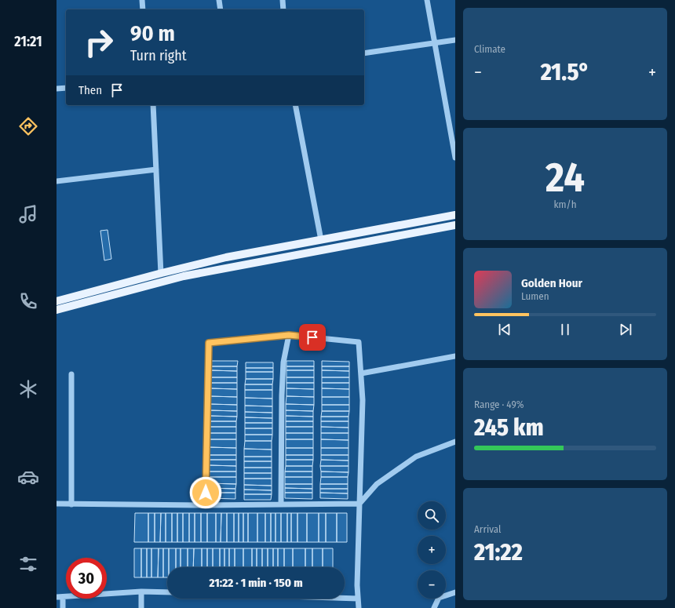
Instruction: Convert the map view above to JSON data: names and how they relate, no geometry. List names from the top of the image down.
{
  "page": {
    "tabs": "21:21",
    "tile": [
      "Climate",
      ["24", "km/h"],
      ["Range · 49%", "245 km"],
      ["Arrival", "21:22"]
    ],
    "turn": ["90 m", "Turn right"],
    "heat": ["−", "21.5°", "+"],
    "then": "Then",
    "song": ["Golden Hour", "Lumen"],
    "map_buttons": ["+", "−"],
    "limit": "30",
    "trip": "21:22 · 1 min · 150 m"
  }
}
